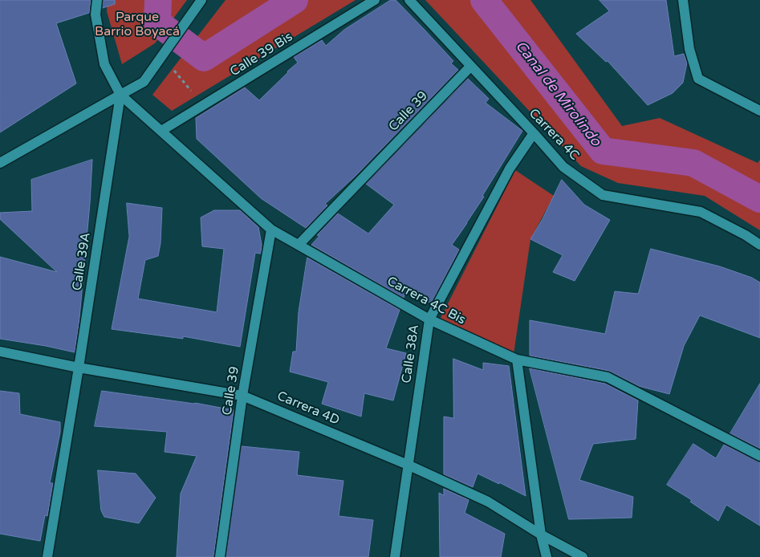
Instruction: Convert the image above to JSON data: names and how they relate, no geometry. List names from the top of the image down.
{
  "streets": {
    "street": [
      "Calle 39 Bis",
      "Calle 39",
      "Carrera 4C",
      "Calle 39A",
      "Carrera 4C Bis",
      "Calle 38A",
      "Carrera 4D"
    ]
  },
  "crossings": [
    ["Calle 39 Bis", "Carrera 4C Bis"],
    ["Calle 39", "Carrera 4C"],
    ["Calle 39", "Carrera 4C Bis"],
    ["Calle 39", "Carrera 4D"],
    ["Carrera 4C", "Calle 38A"],
    ["Calle 39A", "Carrera 4C Bis"],
    ["Calle 39A", "Carrera 4D"],
    ["Carrera 4C Bis", "Calle 38A"],
    ["Calle 38A", "Carrera 4D"]
  ],
  "water": ["Canal de Mirolindo"],
  "parks": ["Parque Barrio Boyacá"]
}
